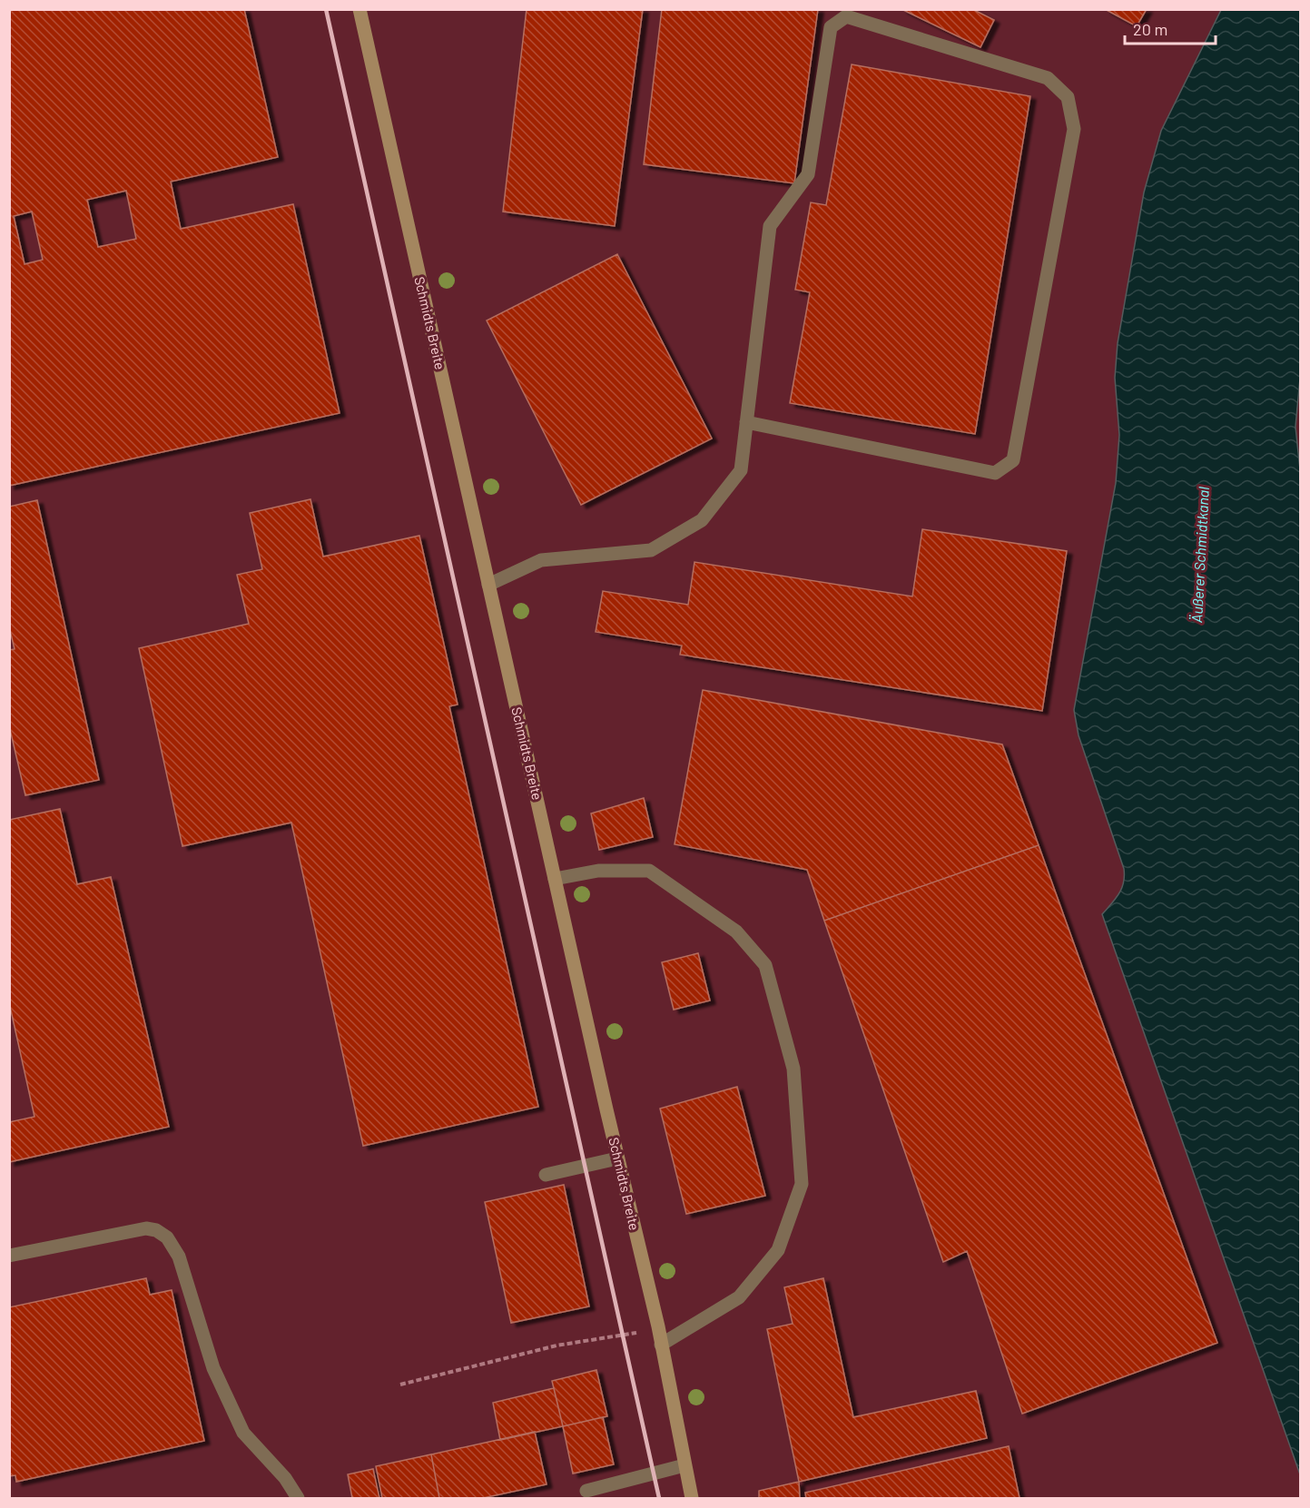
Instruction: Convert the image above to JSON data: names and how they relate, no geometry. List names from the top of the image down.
{
  "streets": {
    "main road": ["Schmidts Breite"]
  },
  "water": ["Äußerer Schmidtkanal"],
  "scale_bar": "20 m"
}
